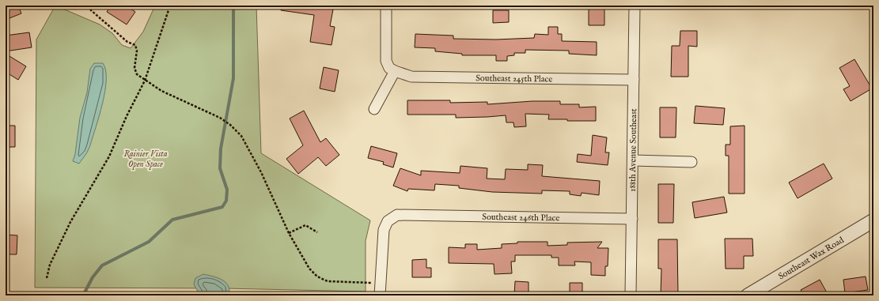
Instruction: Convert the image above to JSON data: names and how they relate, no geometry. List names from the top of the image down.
{
  "streets": {
    "street": [
      "Southeast 245th Place",
      "188th Avenue Southeast",
      "Southeast 246th Place",
      "Southeast Wax Road"
    ]
  },
  "crossings": [
    ["Southeast 245th Place", "188th Avenue Southeast"],
    ["188th Avenue Southeast", "Southeast 246th Place"]
  ],
  "parks": ["Rainier Vista Open Space"]
}
